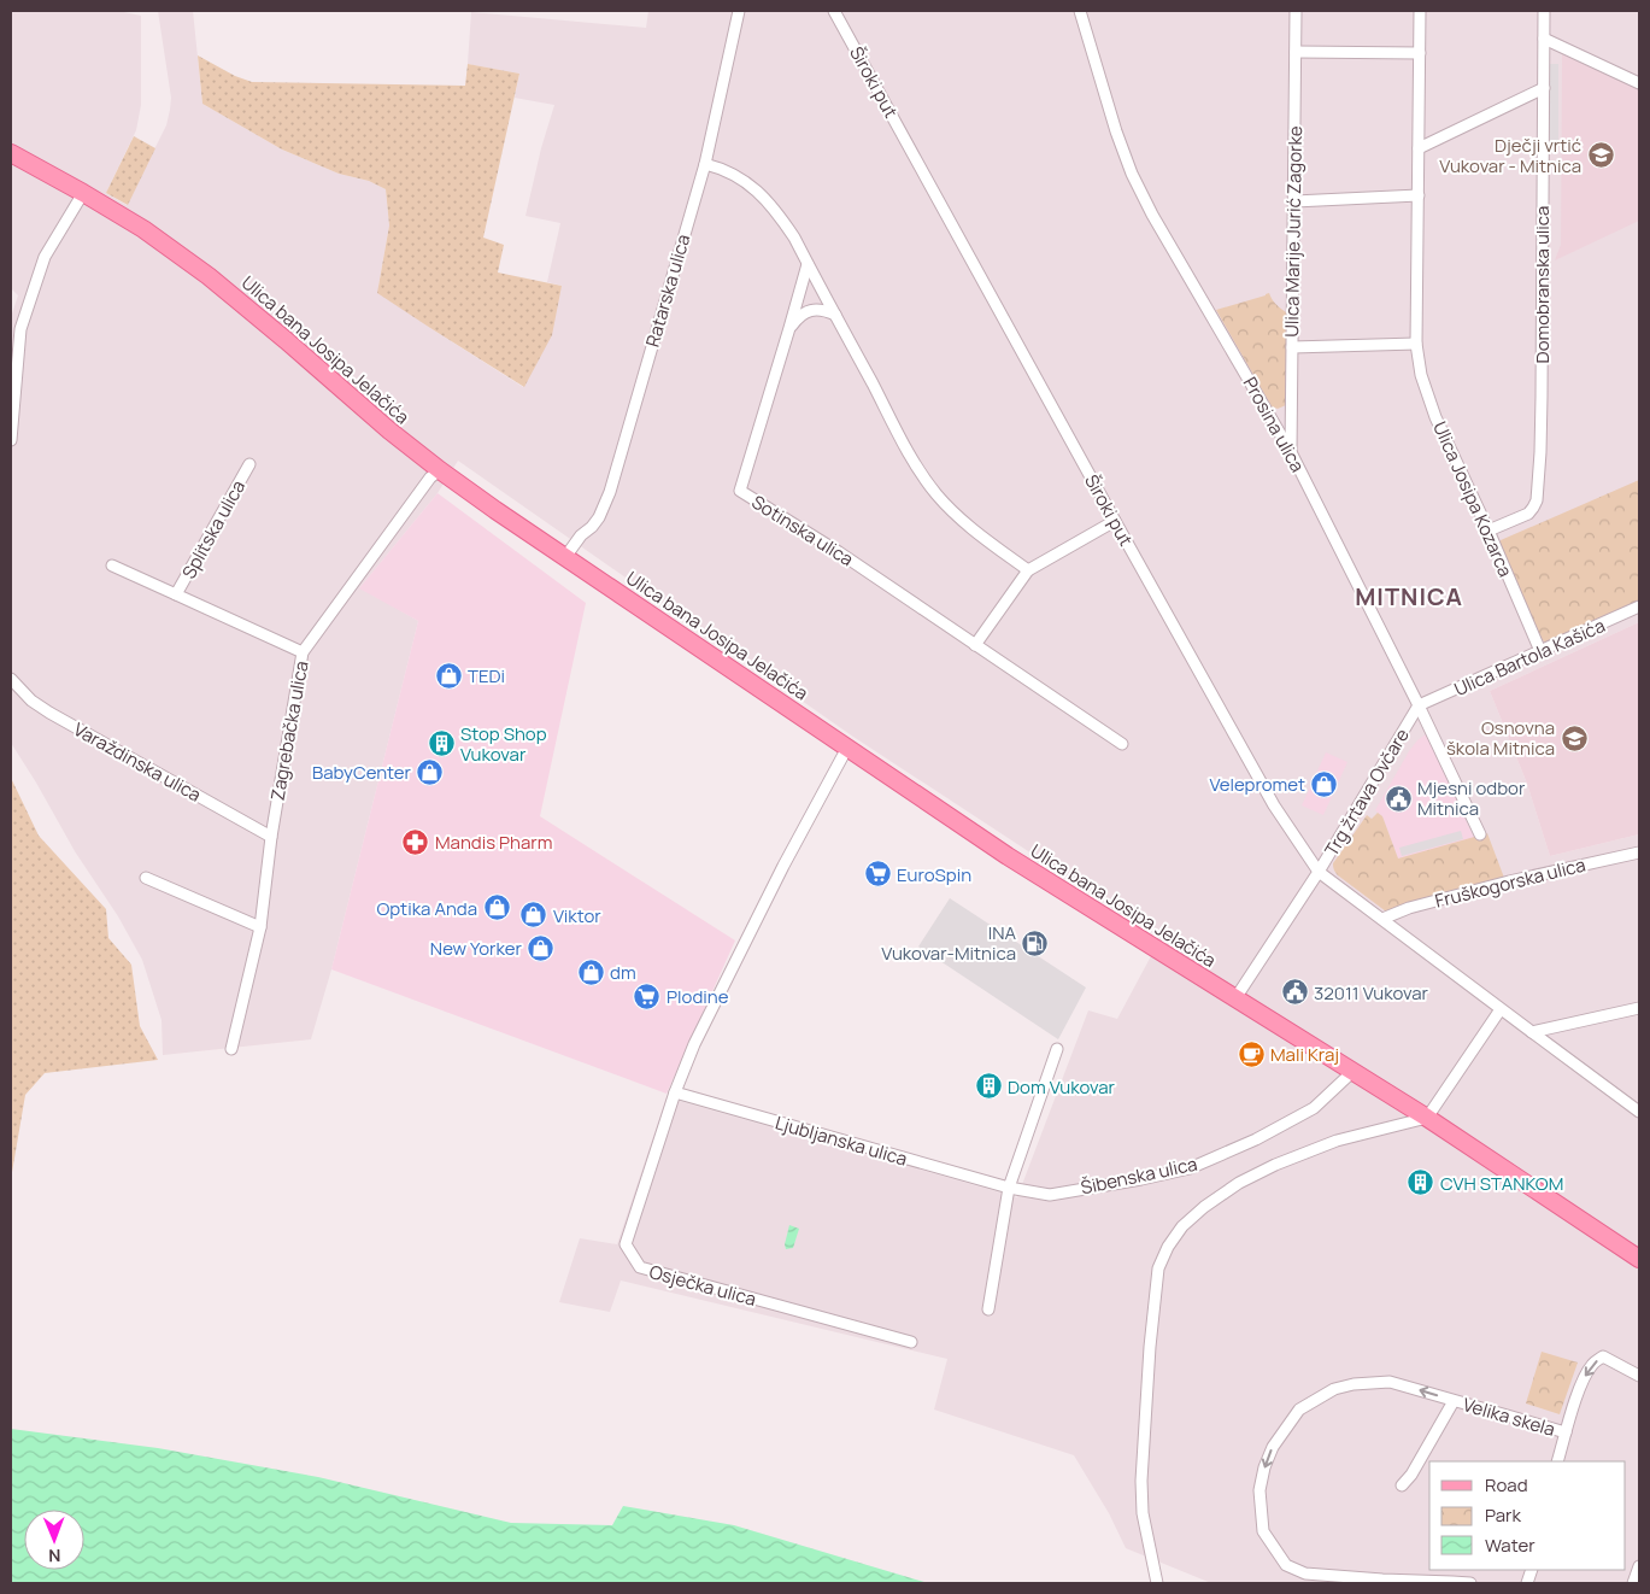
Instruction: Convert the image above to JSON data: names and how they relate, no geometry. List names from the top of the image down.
{
  "streets": {
    "main road": ["Ulica bana Josipa Jelačića"],
    "street": [
      "Široki put",
      "Ulica Marije Jurić Zagorke",
      "Domobranska ulica",
      "Ratarska ulica",
      "Prosina ulica",
      "Ulica Josipa Kozarca",
      "Splitska ulica",
      "Sotinska ulica",
      "Ulica Bartola Kašića",
      "Zagrebačka ulica",
      "Varaždinska ulica",
      "Trg žrtava Ovčare",
      "Fruškogorska ulica",
      "Ljubljanska ulica",
      "Šibenska ulica",
      "Osječka ulica",
      "Velika skela"
    ]
  },
  "crossings": [
    ["Široki put", "Trg žrtava Ovčare"],
    ["Ulica Marije Jurić Zagorke", "Prosina ulica"],
    ["Domobranska ulica", "Ulica Josipa Kozarca"],
    ["Ratarska ulica", "Ulica bana Josipa Jelačića"],
    ["Ulica bana Josipa Jelačića", "Zagrebačka ulica"],
    ["Ulica bana Josipa Jelačića", "Šibenska ulica"],
    ["Prosina ulica", "Ulica Bartola Kašića"],
    ["Prosina ulica", "Trg žrtava Ovčare"],
    ["Ulica Josipa Kozarca", "Ulica Bartola Kašića"],
    ["Splitska ulica", "Zagrebačka ulica"],
    ["Ulica Bartola Kašića", "Trg žrtava Ovčare"],
    ["Zagrebačka ulica", "Varaždinska ulica"],
    ["Trg žrtava Ovčare", "Fruškogorska ulica"],
    ["Ljubljanska ulica", "Šibenska ulica"],
    ["Ljubljanska ulica", "Osječka ulica"]
  ],
  "districts": ["MITNICA"],
  "places": {
    "school or university": ["Dječji vrtić Vukovar - Mitnica", "Osnovna škola Mitnica"],
    "shop": [
      "TEDi",
      "BabyCenter",
      "Velepromet",
      "Optika Anda",
      "Viktor",
      "New Yorker",
      "dm"
    ],
    "building": ["Stop Shop Vukovar", "Dom Vukovar", "CVH STANKOM"],
    "public building": ["Mjesni odbor Mitnica", "32011 Vukovar"],
    "pharmacy": ["Mandis Pharm"],
    "supermarket": ["EuroSpin", "Plodine"],
    "fuel station": ["INA Vukovar-Mitnica"],
    "cafe": ["Mali Kraj"]
  },
  "legend": ["Road", "Park", "Water"],
  "north": "bottom"
}
